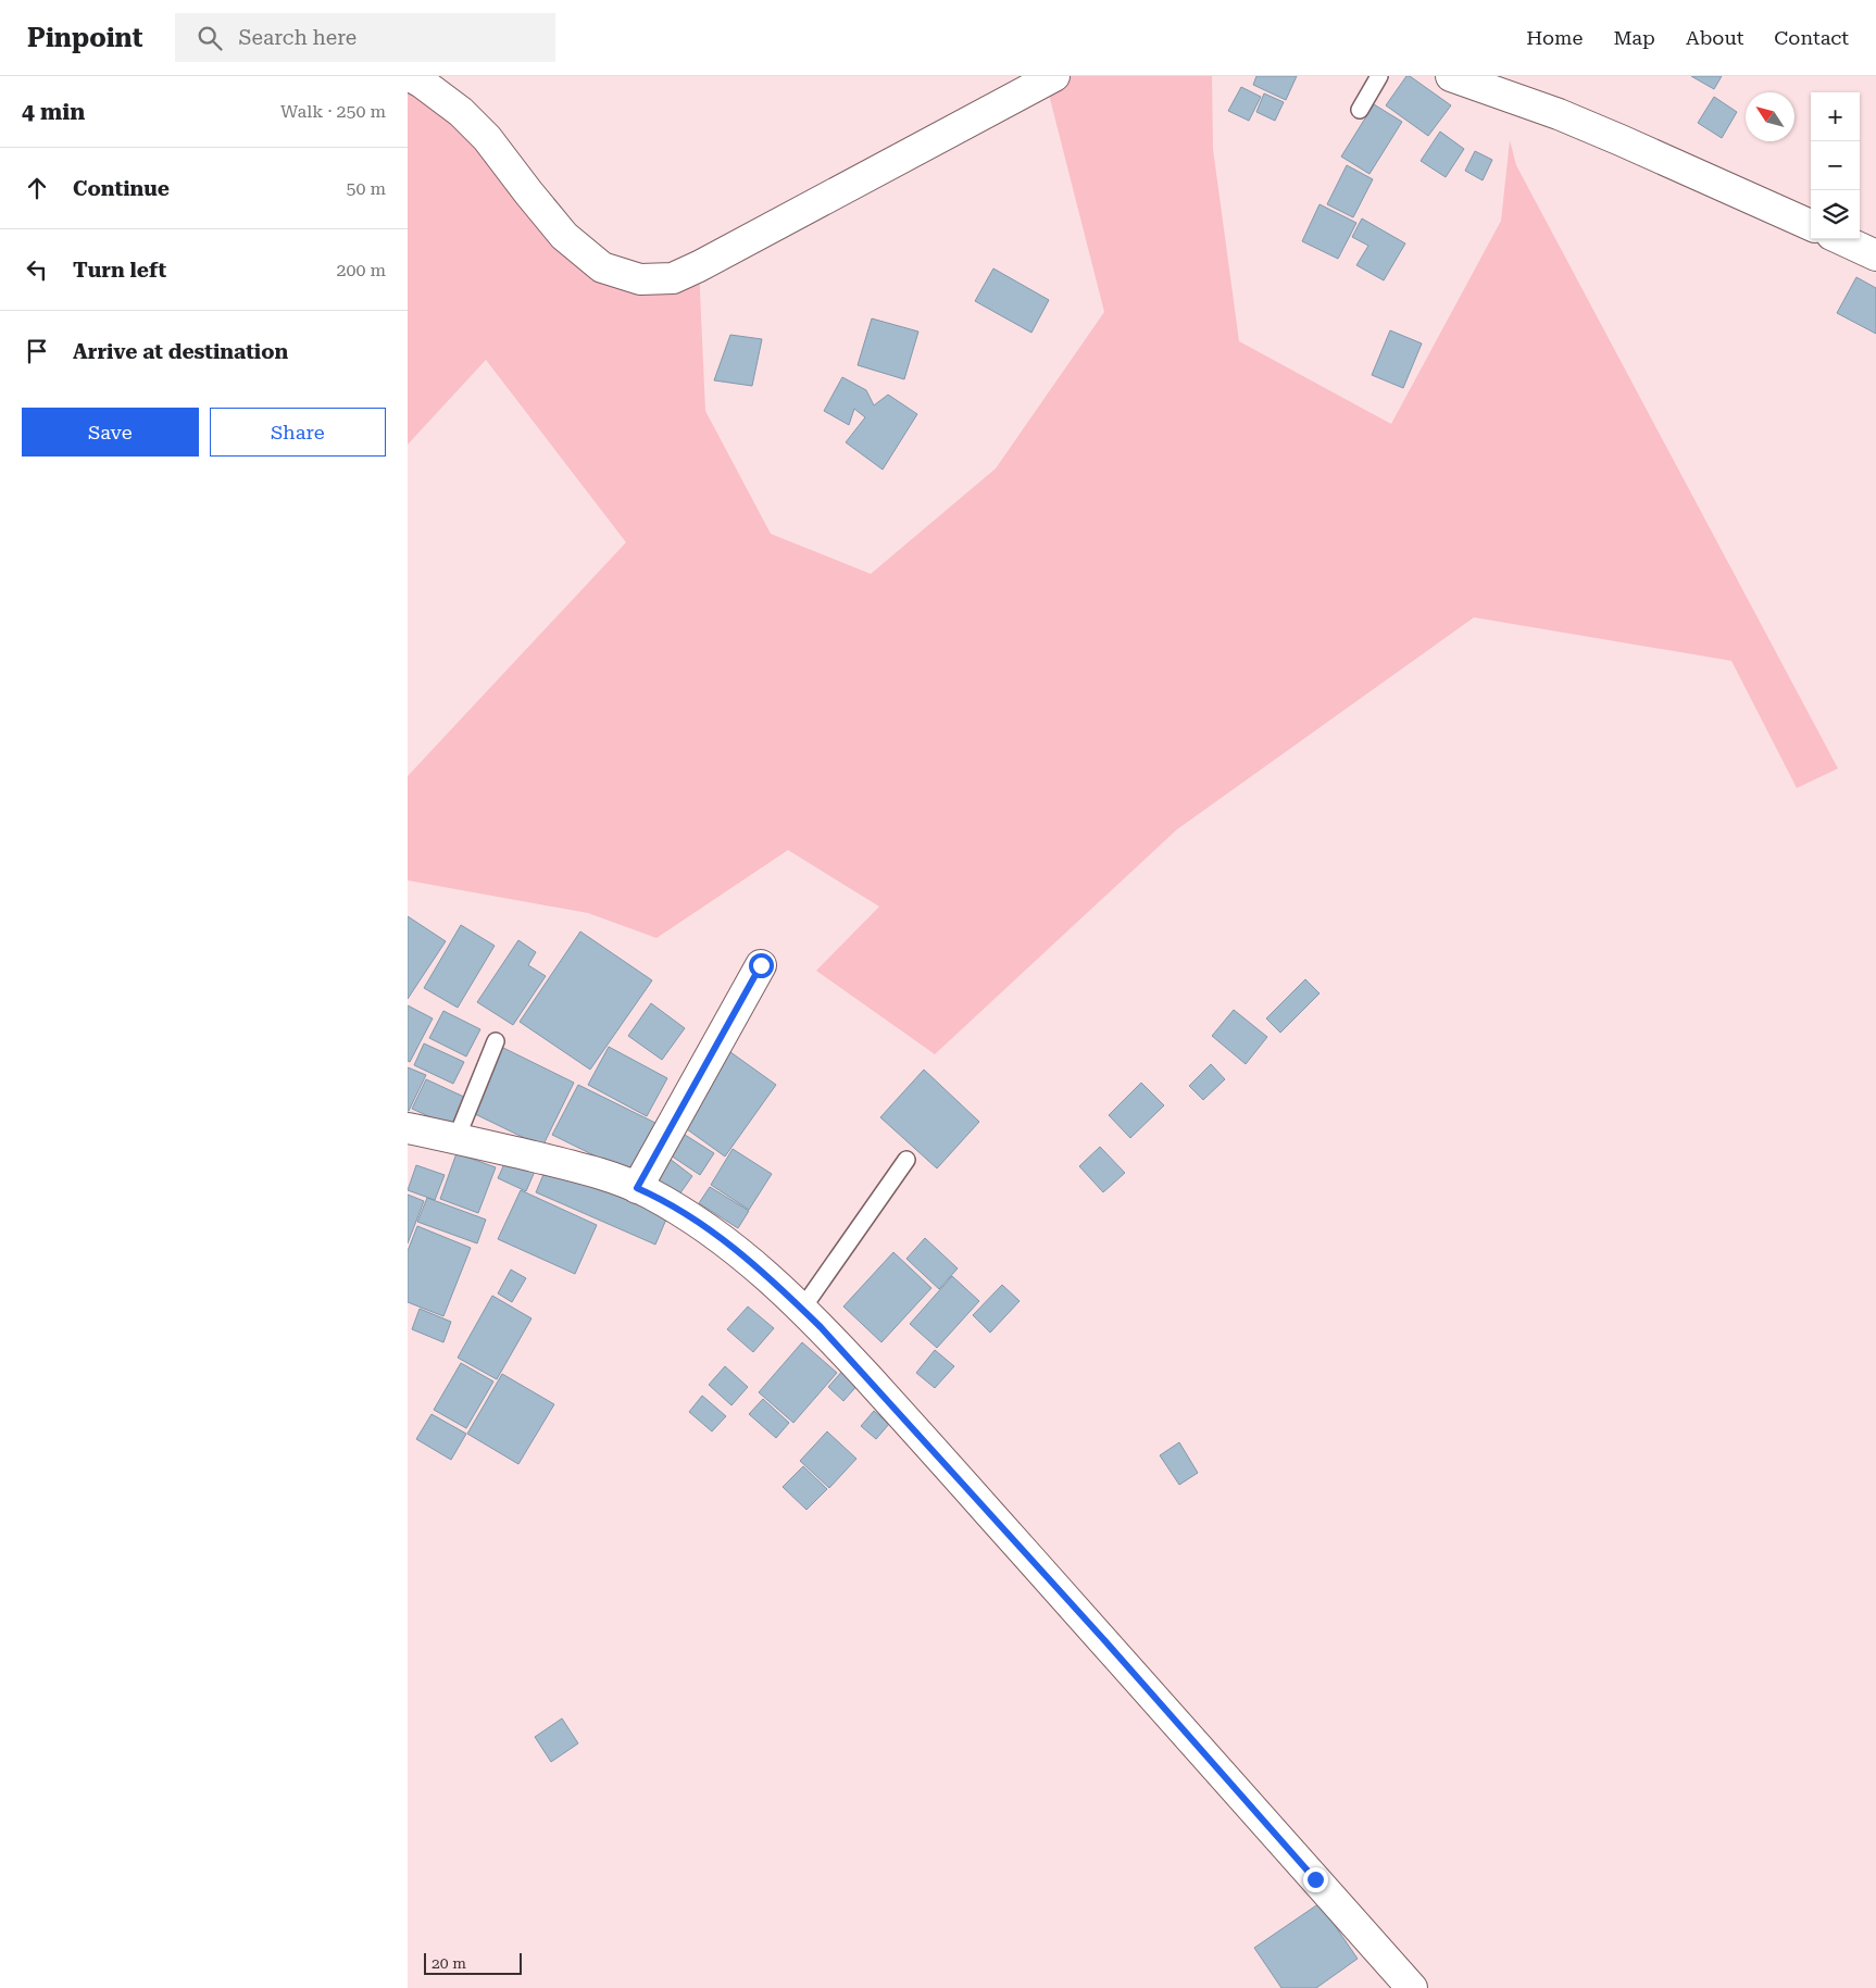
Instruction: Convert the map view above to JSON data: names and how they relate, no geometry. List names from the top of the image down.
{
  "scale_bar": "20 m",
  "north": "top left",
  "page": {
    "header": "Pinpoint",
    "search": "Search here",
    "nav": [
      "Home",
      "Map",
      "About",
      "Contact"
    ],
    "heading": ["4 min", "Walk · 250 m"],
    "map_buttons": ["+", "−"],
    "list": [
      ["Continue", "50 m"],
      ["Turn left", "200 m"],
      "Arrive at destination"
    ],
    "buttons": ["Save", "Share"],
    "scale": "20 m"
  }
}
